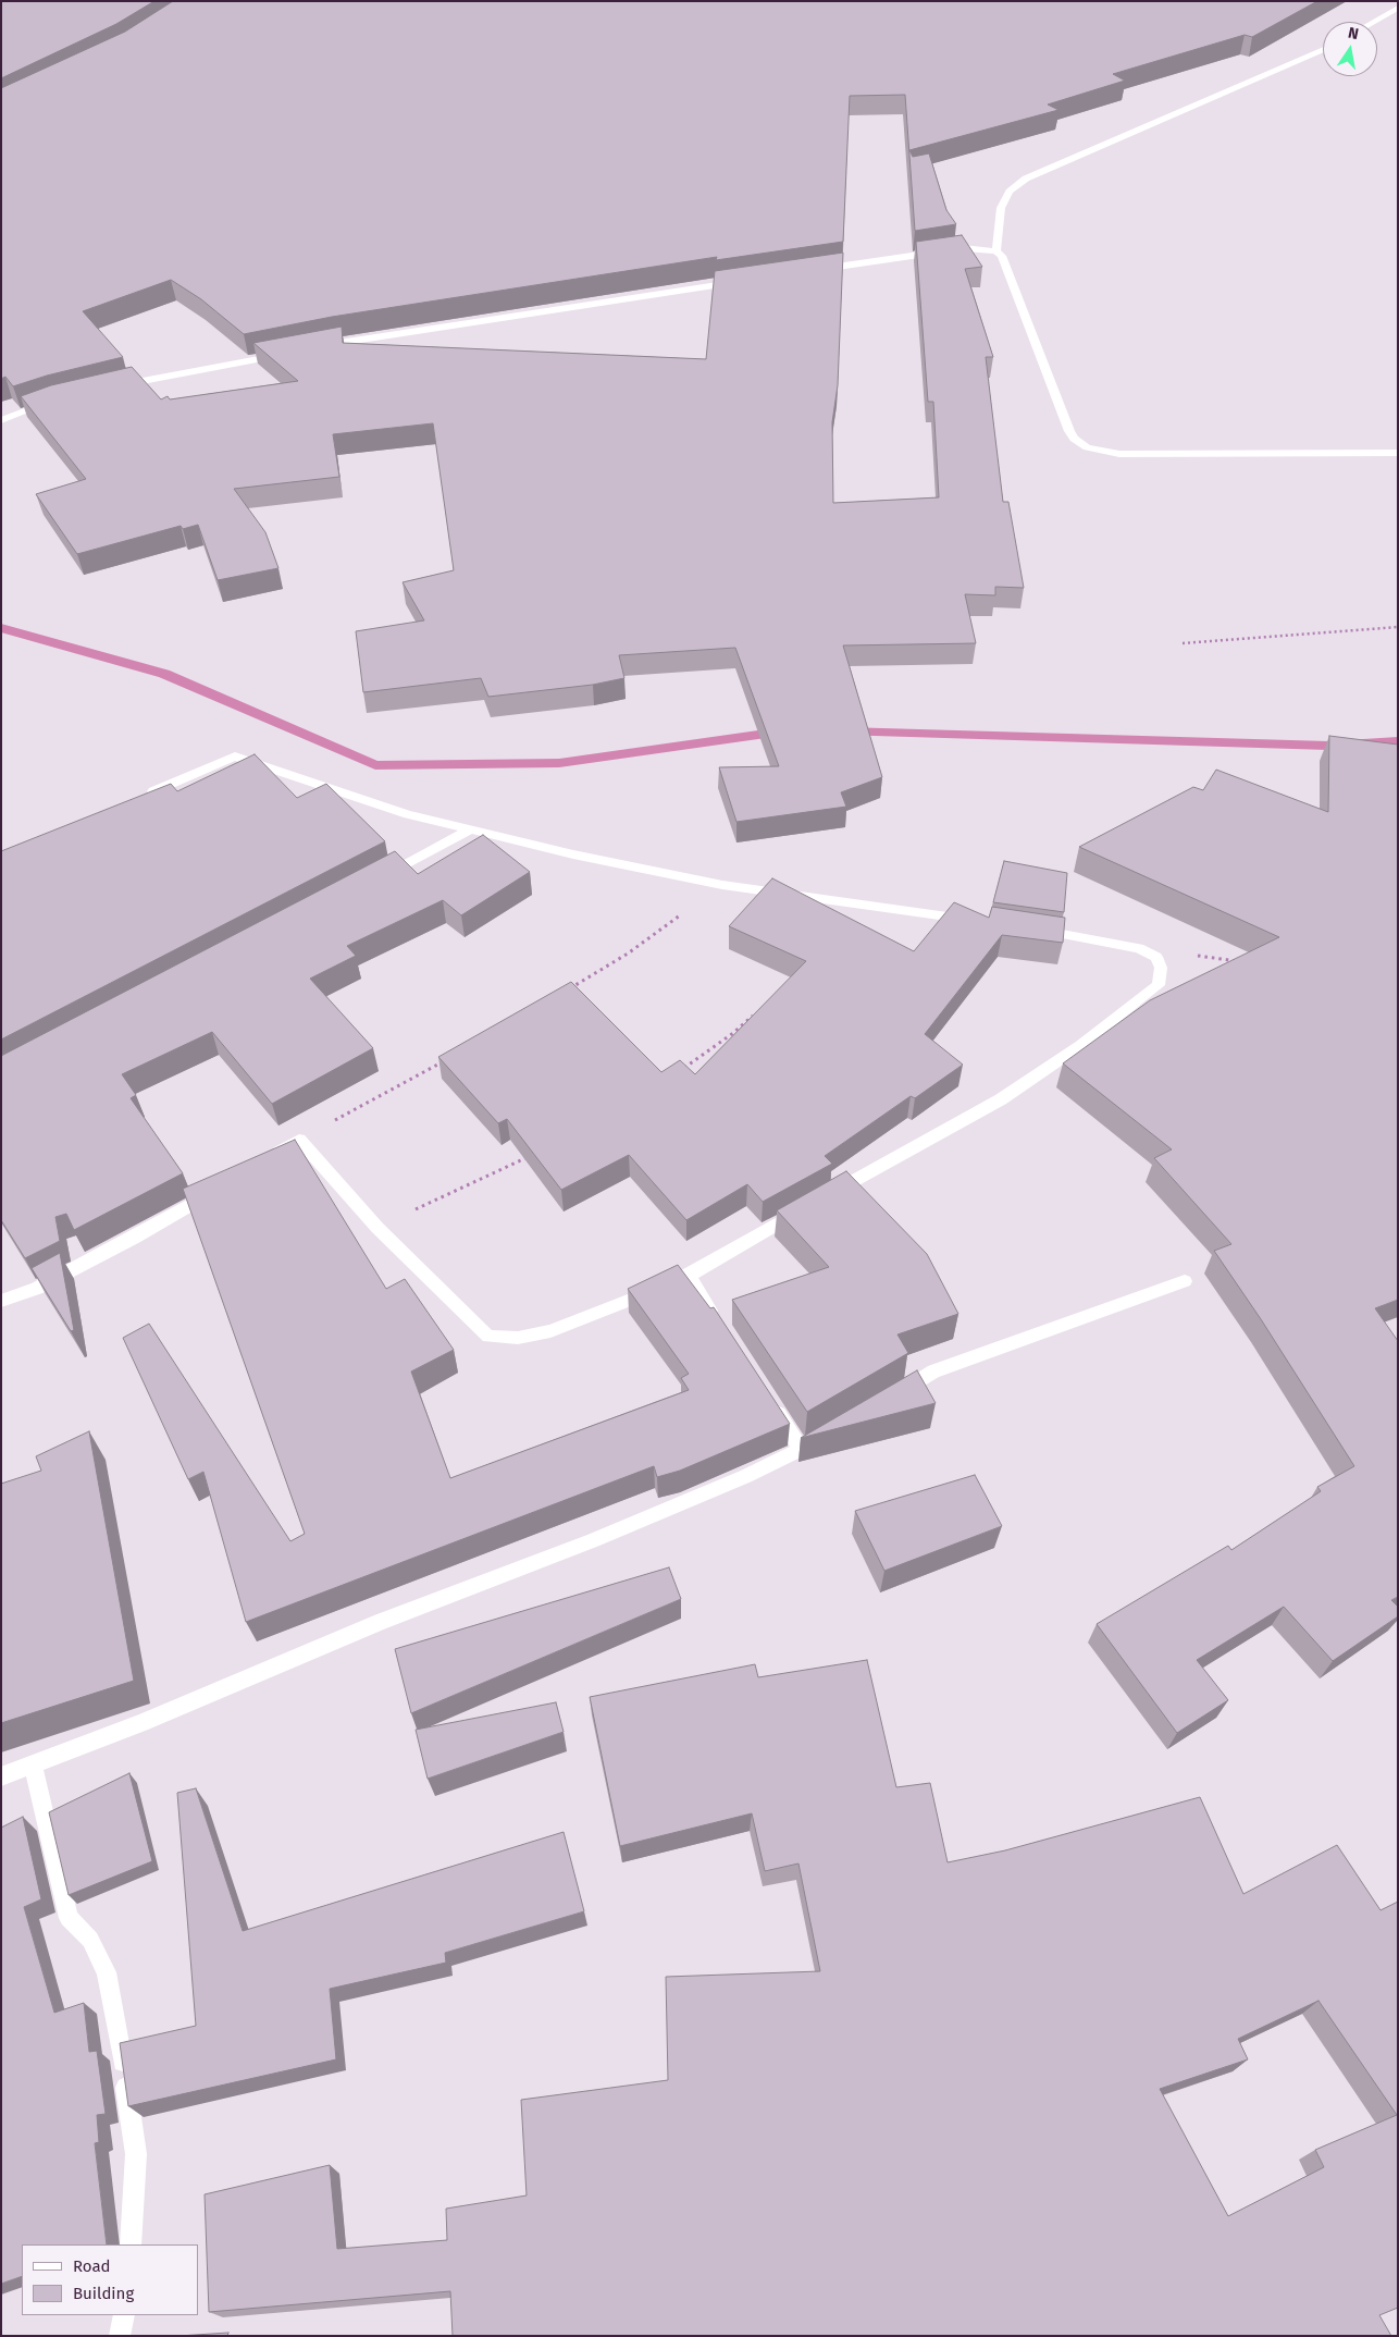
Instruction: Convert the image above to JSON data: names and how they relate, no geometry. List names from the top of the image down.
{
  "legend": ["Road", "Building"],
  "north": "top"
}
